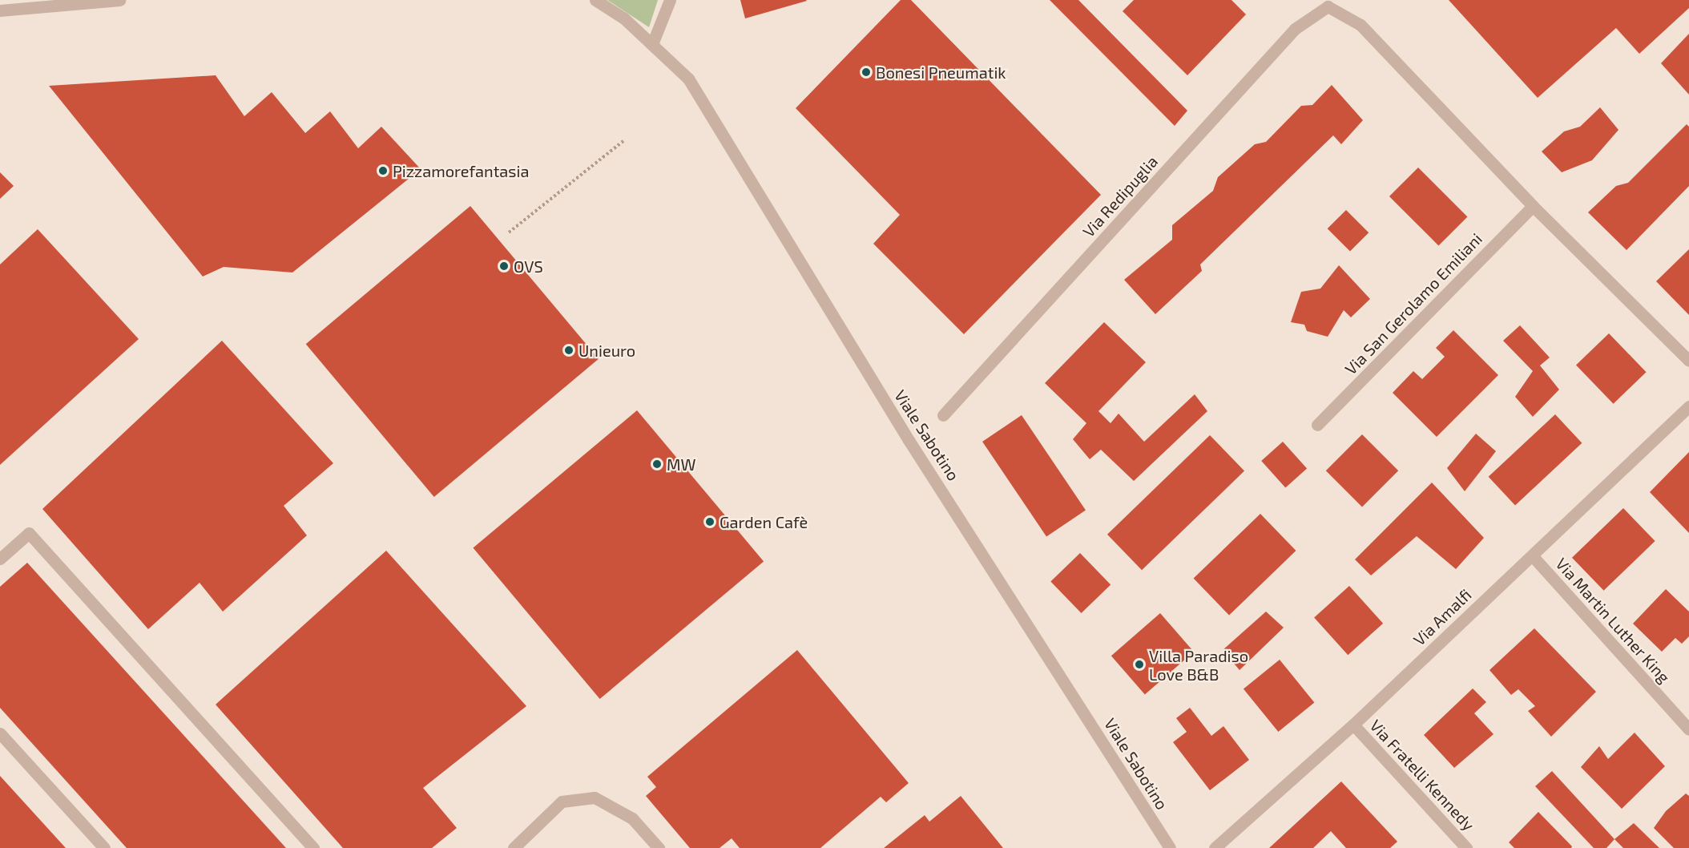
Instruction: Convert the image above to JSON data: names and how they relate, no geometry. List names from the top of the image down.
{
  "streets": {
    "street": [
      "Via Redipuglia",
      "Via San Gerolamo Emiliani",
      "Viale Sabotino",
      "Via Amalfi",
      "Via Martin Luther King",
      "Via Fratelli Kennedy"
    ]
  },
  "crossings": [
    ["Via Redipuglia", "Via San Gerolamo Emiliani"],
    ["Via Amalfi", "Via Martin Luther King"],
    ["Via Amalfi", "Via Fratelli Kennedy"]
  ],
  "places": [
    "Bonesi Pneumatik",
    "Pizzamorefantasia",
    "OVS",
    "Unieuro",
    "MW",
    "Garden Cafè",
    "Villa Paradiso Love B&B"
  ]
}
